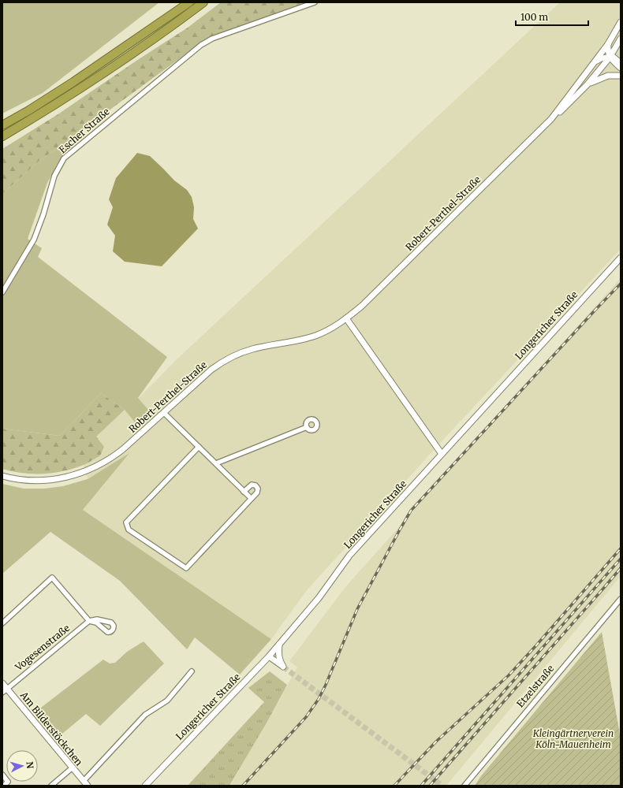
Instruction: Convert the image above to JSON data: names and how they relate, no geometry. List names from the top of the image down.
{
  "streets": {
    "street": [
      "Escher Straße",
      "Robert-Perthel-Straße",
      "Longericher Straße",
      "Vogesenstraße",
      "Etzelstraße",
      "Am Bilderstöckchen"
    ]
  },
  "crossings": [
    ["Vogesenstraße", "Am Bilderstöckchen"]
  ],
  "parks": ["Kleingärtnerverein Köln-Mauenheim"],
  "scale_bar": "100 m",
  "north": "right"
}
